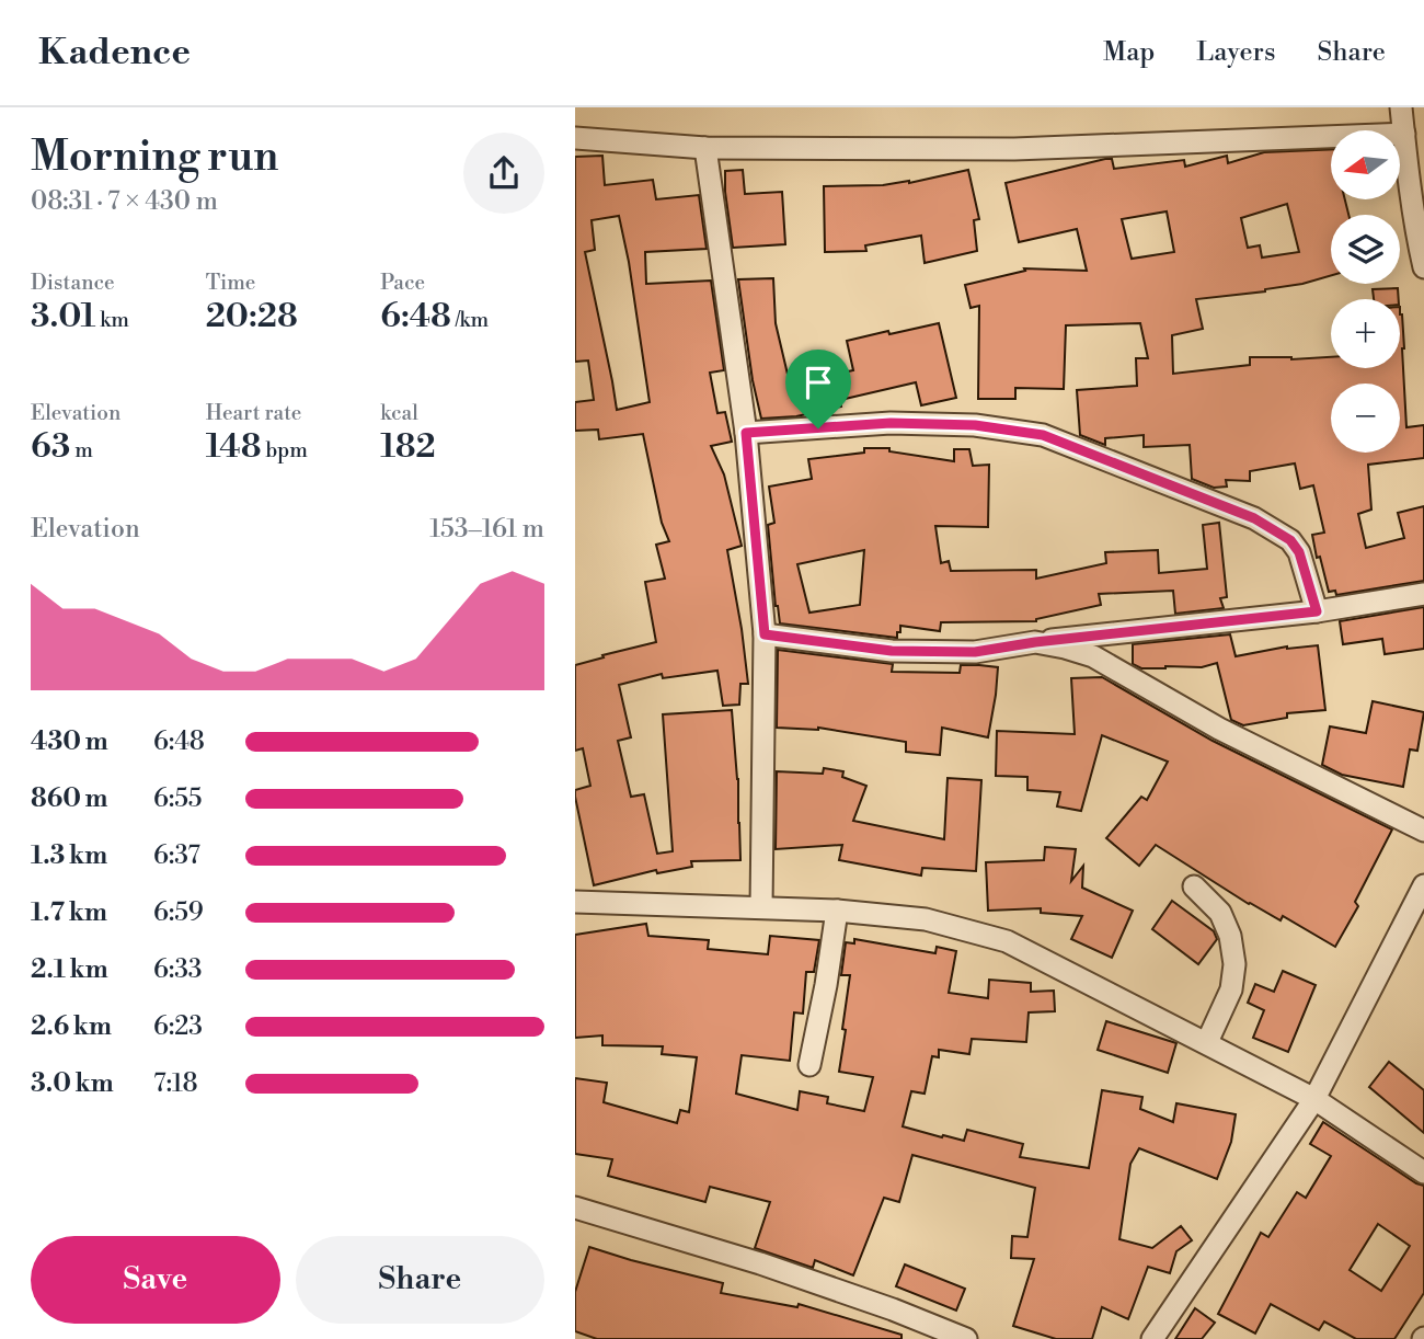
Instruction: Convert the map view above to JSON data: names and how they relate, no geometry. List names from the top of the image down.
{
  "north": "left",
  "page": {
    "header": "Kadence",
    "nav": ["Map", "Layers", "Share"],
    "heading": ["Morning run", "08:31 · 7 × 430 m"],
    "map_buttons": ["+", "−"],
    "stats": [
      ["Distance", "3.01 km"],
      ["Time", "20:28"],
      ["Pace", "6:48 /km"],
      ["Elevation", "63 m"],
      ["Heart rate", "148 bpm"],
      ["kcal", "182"]
    ],
    "chart": ["Elevation", "153–161 m"],
    "list": [
      {
        "name": "430 m",
        "note": "6:48"
      },
      {
        "name": "860 m",
        "note": "6:55"
      },
      {
        "name": "1.3 km",
        "note": "6:37"
      },
      {
        "name": "1.7 km",
        "note": "6:59"
      },
      {
        "name": "2.1 km",
        "note": "6:33"
      },
      {
        "name": "2.6 km",
        "note": "6:23"
      },
      {
        "name": "3.0 km",
        "note": "7:18"
      }
    ],
    "buttons": ["Save", "Share"]
  }
}
